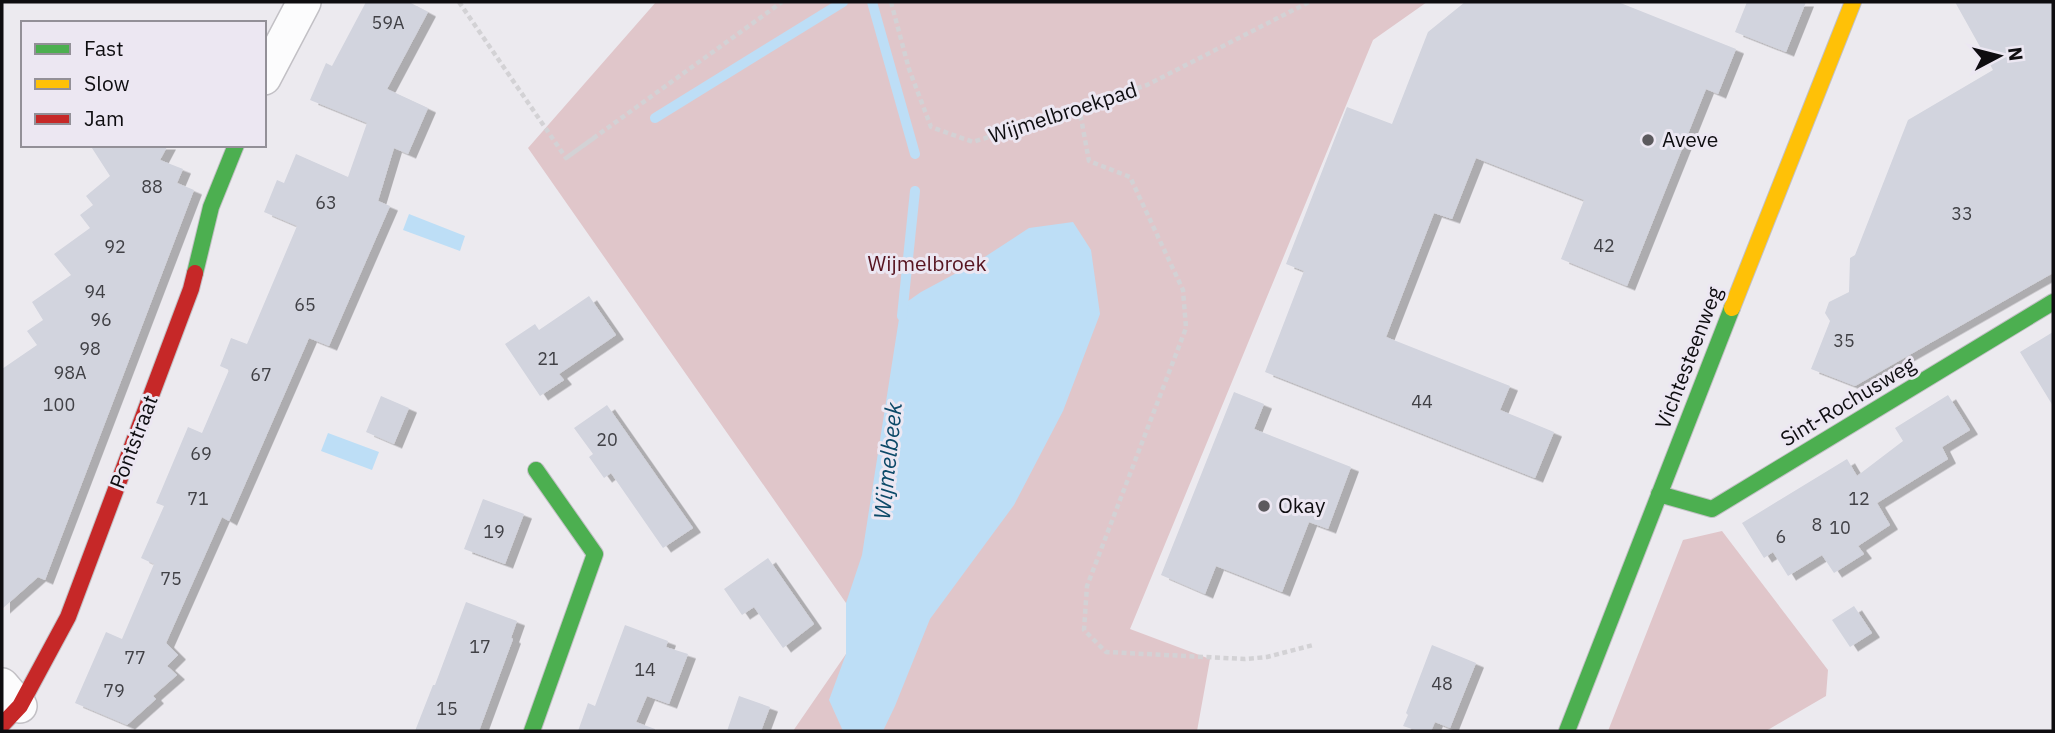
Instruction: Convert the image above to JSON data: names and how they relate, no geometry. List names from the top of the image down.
{
  "streets": {
    "street": ["Vichtesteenweg", "Sint-Rochusweg", "Pontstraat"],
    "path": ["Wijmelbroekpad"]
  },
  "crossings": [
    ["Vichtesteenweg", "Sint-Rochusweg"]
  ],
  "water": ["Wijmelbeek"],
  "parks": ["Wijmelbroek"],
  "places": ["Aveve", "Okay"],
  "house_numbers": [
    "59A",
    "88",
    "63",
    "33",
    "42",
    "92",
    "94",
    "65",
    "96",
    "35",
    "98",
    "21",
    "98A",
    "67",
    "44",
    "100",
    "20",
    "69",
    "71",
    "12",
    "8",
    "10",
    "19",
    "6",
    "75",
    "17",
    "77",
    "14",
    "48",
    "79",
    "15"
  ],
  "legend": ["Fast", "Slow", "Jam"],
  "north": "right"
}
